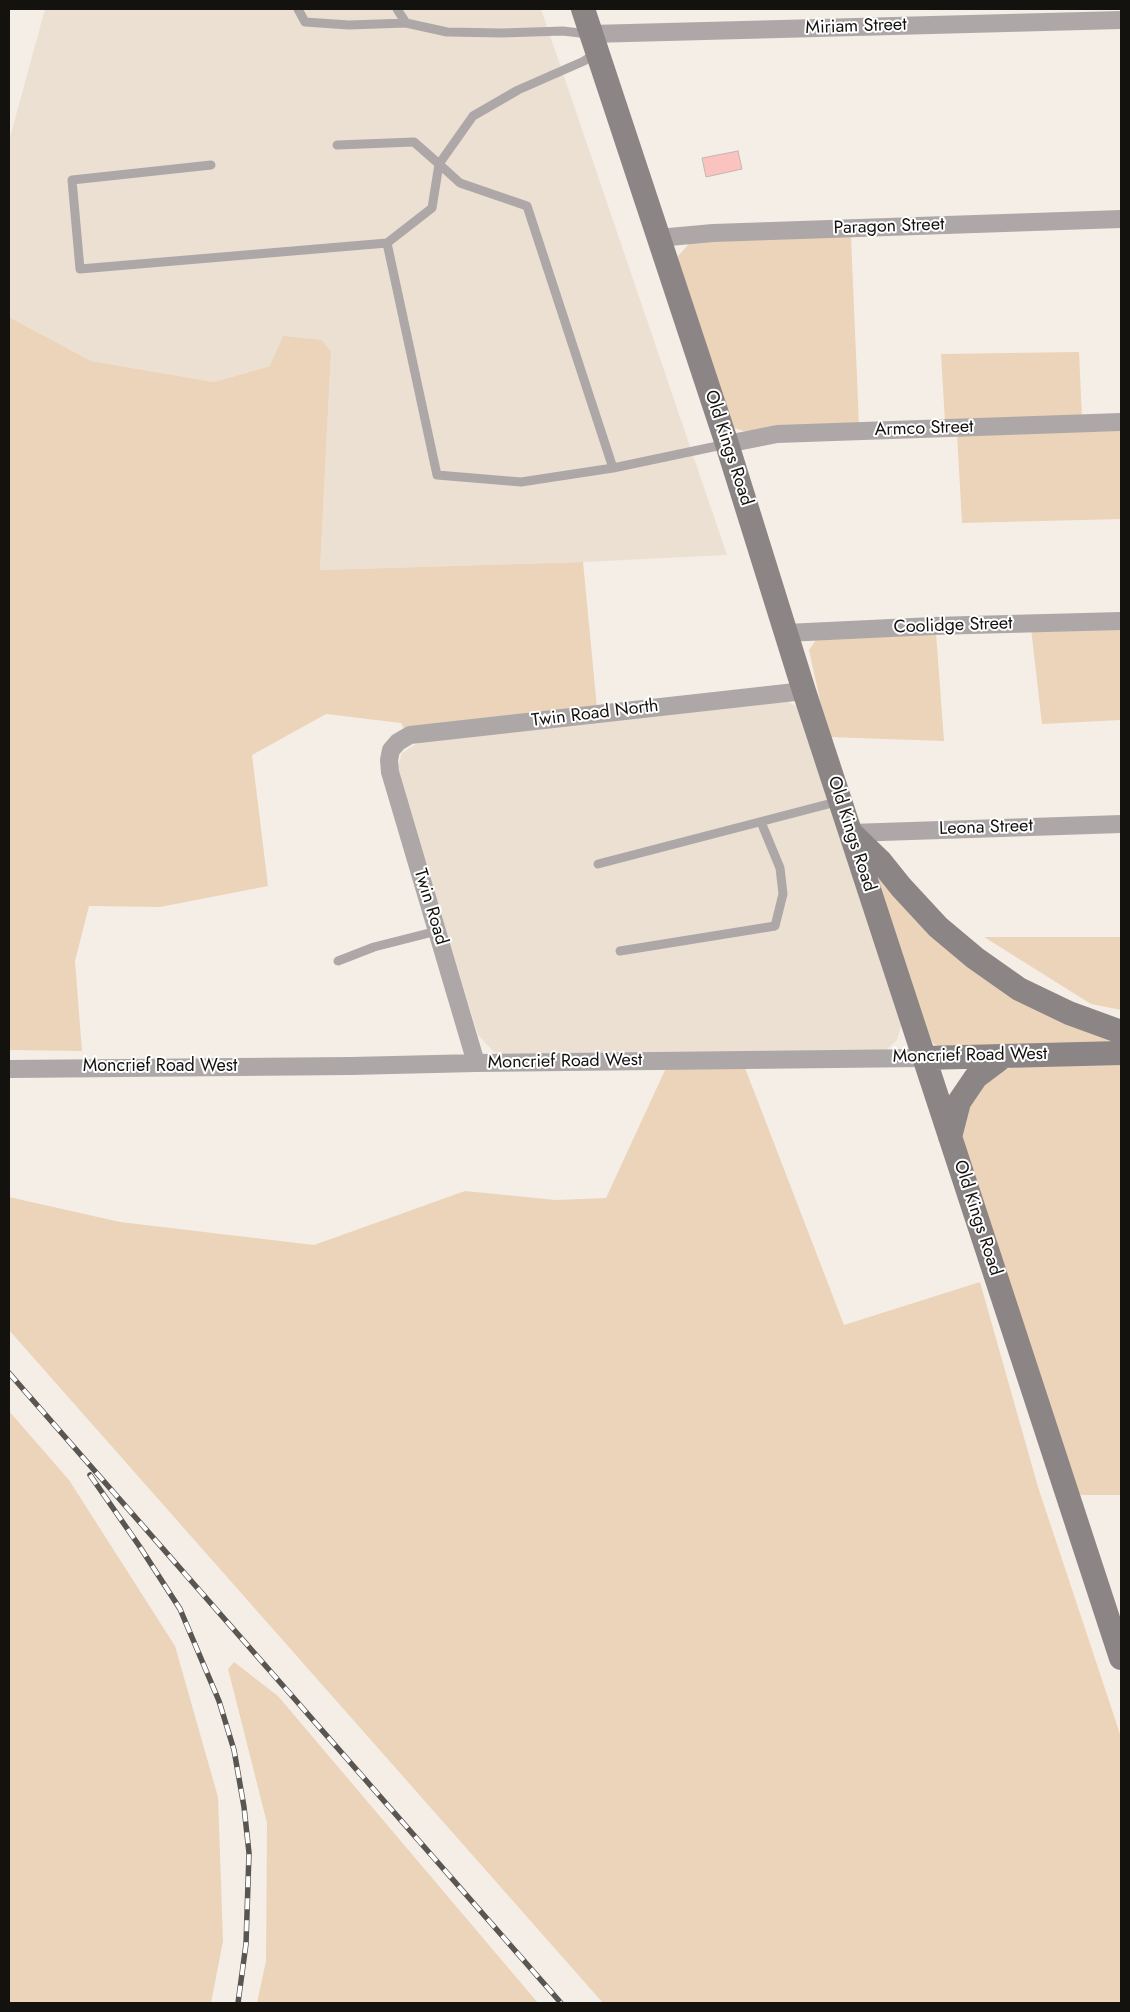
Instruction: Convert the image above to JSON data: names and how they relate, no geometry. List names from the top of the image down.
{
  "streets": {
    "street": [
      "Miriam Street",
      "Paragon Street",
      "Armco Street",
      "Old Kings Road",
      "Coolidge Street",
      "Twin Road North",
      "Leona Street",
      "Twin Road",
      "Moncrief Road West"
    ]
  },
  "crossings": [
    ["Miriam Street", "Old Kings Road"],
    ["Paragon Street", "Old Kings Road"],
    ["Armco Street", "Old Kings Road"],
    ["Old Kings Road", "Coolidge Street"],
    ["Old Kings Road", "Twin Road North"],
    ["Old Kings Road", "Leona Street"],
    ["Old Kings Road", "Moncrief Road West"],
    ["Twin Road North", "Twin Road"],
    ["Twin Road", "Moncrief Road West"]
  ]
}
